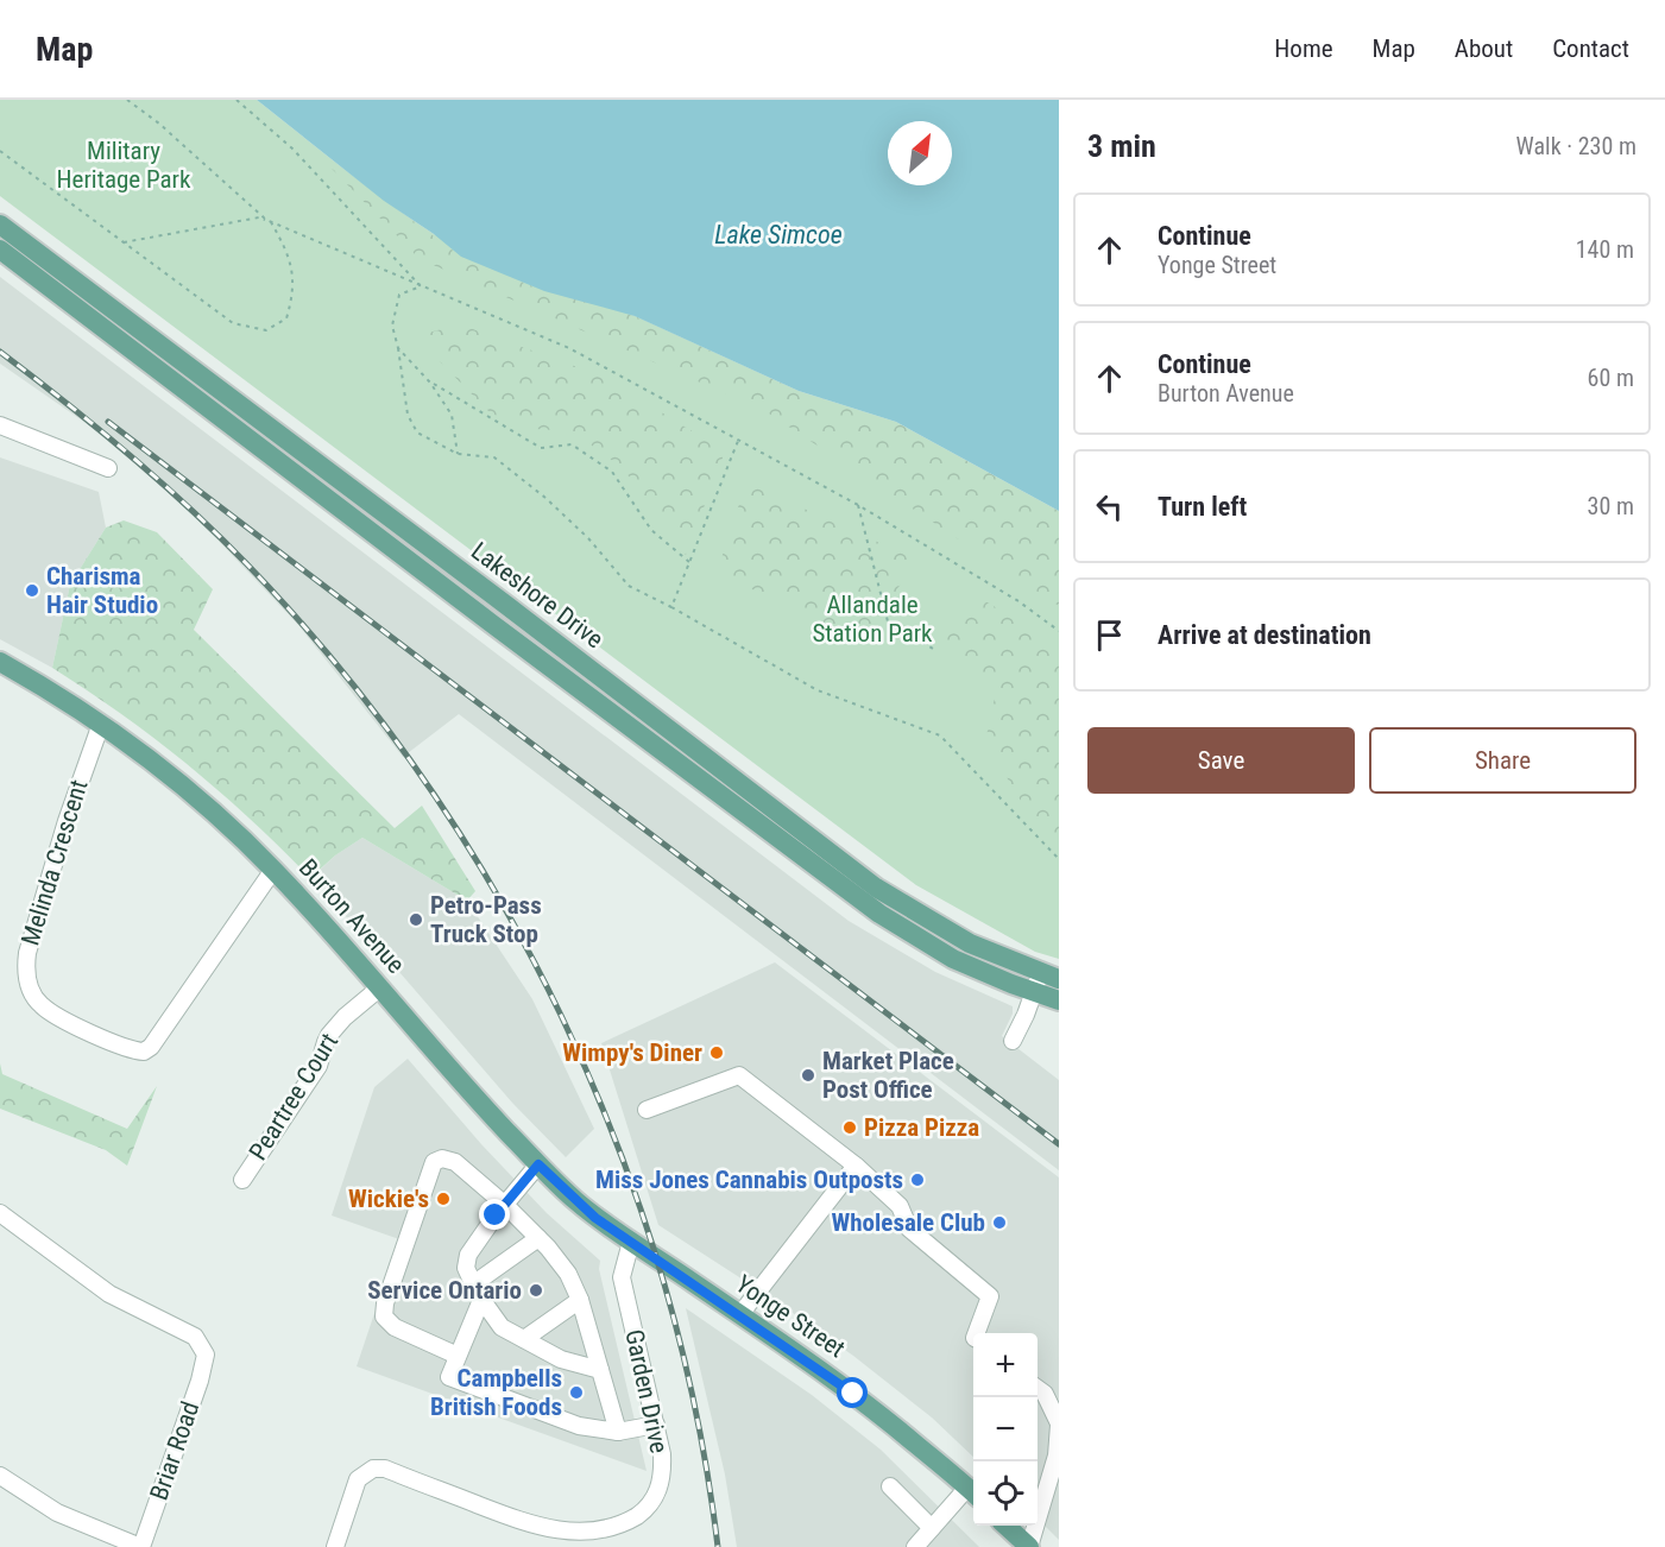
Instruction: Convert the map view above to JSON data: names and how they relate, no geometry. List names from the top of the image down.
{
  "streets": {
    "main road": ["Lakeshore Drive", "Burton Avenue", "Yonge Street"],
    "street": [
      "Melinda Crescent",
      "Peartree Court",
      "Garden Drive",
      "Briar Road"
    ]
  },
  "crossings": [
    ["Melinda Crescent", "Burton Avenue"],
    ["Burton Avenue", "Peartree Court"],
    ["Burton Avenue", "Yonge Street"],
    ["Burton Avenue", "Garden Drive"],
    ["Yonge Street", "Garden Drive"]
  ],
  "water": ["Lake Simcoe"],
  "parks": ["Military Heritage Park", "Allandale Station Park"],
  "places": [
    "Charisma Hair Studio",
    "Petro-Pass Truck Stop",
    "Wimpy's Diner",
    "Market Place Post Office",
    "Pizza Pizza",
    "Miss Jones Cannabis Outposts",
    "Wickie's",
    "Wholesale Club",
    "Service Ontario",
    "Campbells British Foods"
  ],
  "north": "top right",
  "page": {
    "header": "Map",
    "nav": [
      "Home",
      "Map",
      "About",
      "Contact"
    ],
    "heading": ["3 min", "Walk · 230 m"],
    "list": [
      ["Continue", "Yonge Street", "140 m"],
      ["Continue", "Burton Avenue", "60 m"],
      ["Turn left", "30 m"],
      "Arrive at destination"
    ],
    "buttons": ["Save", "Share"],
    "map_buttons": ["+", "−"]
  }
}
